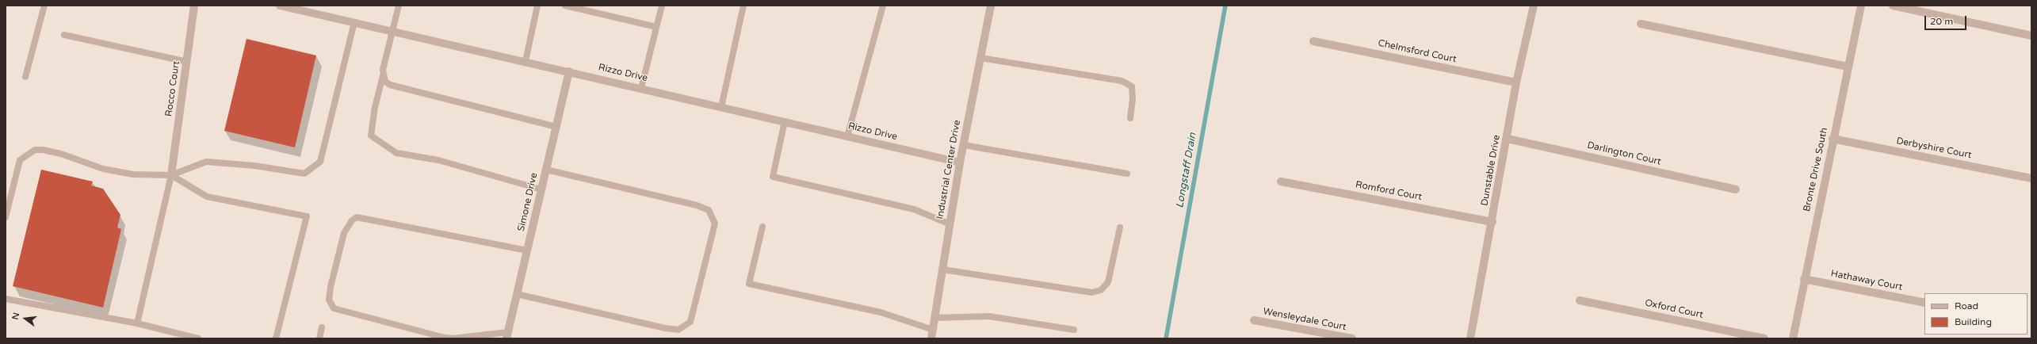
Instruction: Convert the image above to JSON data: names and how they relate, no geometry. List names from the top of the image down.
{
  "streets": {
    "street": [
      "Chelmsford Court",
      "Rizzo Drive",
      "Rocco Court",
      "Derbyshire Court",
      "Darlington Court",
      "Industrial Center Drive",
      "Bronte Drive South",
      "Dunstable Drive",
      "Romford Court",
      "Simone Drive",
      "Hathaway Court",
      "Oxford Court",
      "Wensleydale Court"
    ]
  },
  "crossings": [
    ["Chelmsford Court", "Dunstable Drive"],
    ["Rizzo Drive", "Industrial Center Drive"],
    ["Rizzo Drive", "Simone Drive"],
    ["Derbyshire Court", "Bronte Drive South"],
    ["Darlington Court", "Dunstable Drive"],
    ["Bronte Drive South", "Hathaway Court"],
    ["Dunstable Drive", "Romford Court"]
  ],
  "water": ["Longstaff Drain"],
  "legend": ["Road", "Building"],
  "scale_bar": "20 m",
  "north": "left"
}
